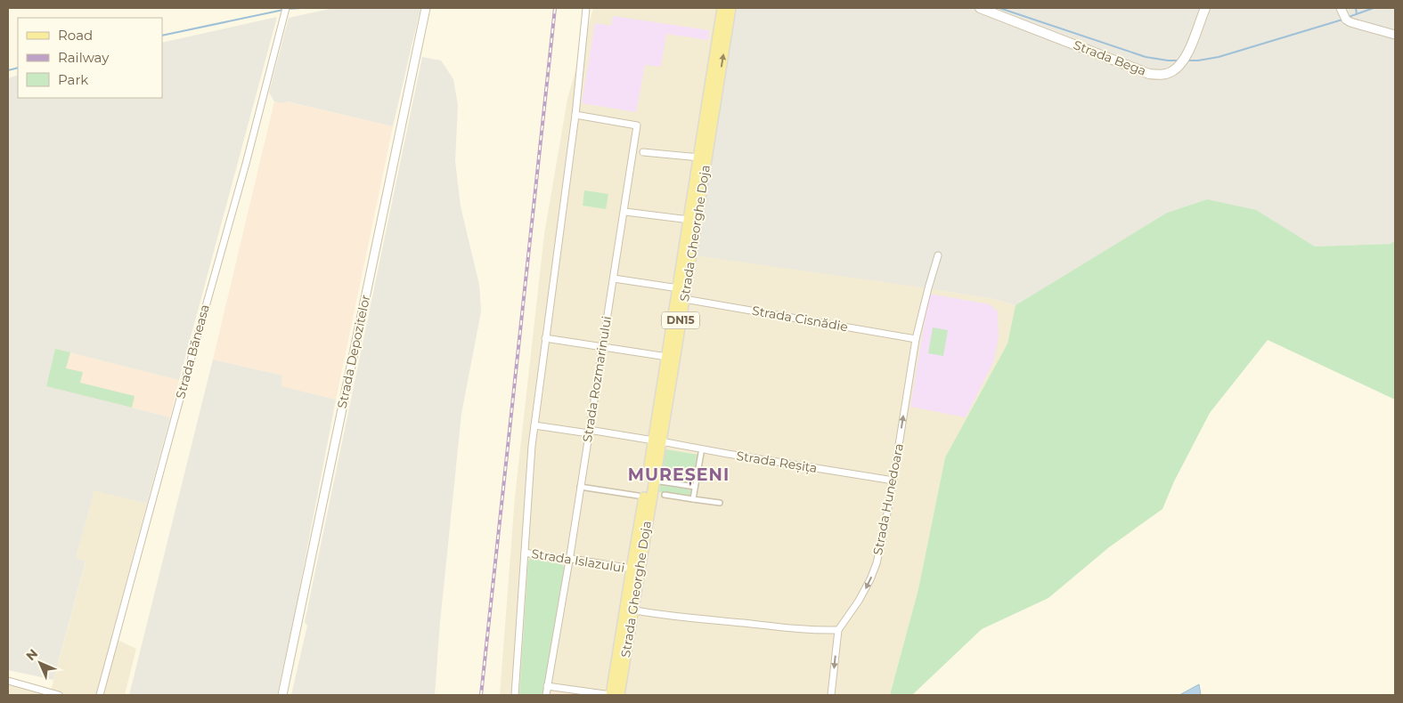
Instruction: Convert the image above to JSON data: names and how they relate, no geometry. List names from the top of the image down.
{
  "streets": {
    "main road": ["Strada Bega", "Strada Gheorghe Doja", "DN15"],
    "street": [
      "Strada Cisnădie",
      "Strada Băneasa",
      "Strada Depozitelor",
      "Strada Rozmarinului",
      "Strada Reșița",
      "Strada Hunedoara",
      "Strada Islazului"
    ]
  },
  "crossings": [
    ["Strada Gheorghe Doja", "Strada Cisnădie"],
    ["Strada Gheorghe Doja", "Strada Reșița"],
    ["Strada Gheorghe Doja", "Strada Islazului"],
    ["Strada Cisnădie", "Strada Hunedoara"],
    ["Strada Rozmarinului", "Strada Reșița"],
    ["Strada Rozmarinului", "Strada Islazului"],
    ["Strada Reșița", "Strada Hunedoara"]
  ],
  "districts": ["MUREȘENI"],
  "legend": ["Road", "Railway", "Park"],
  "north": "top left"
}
